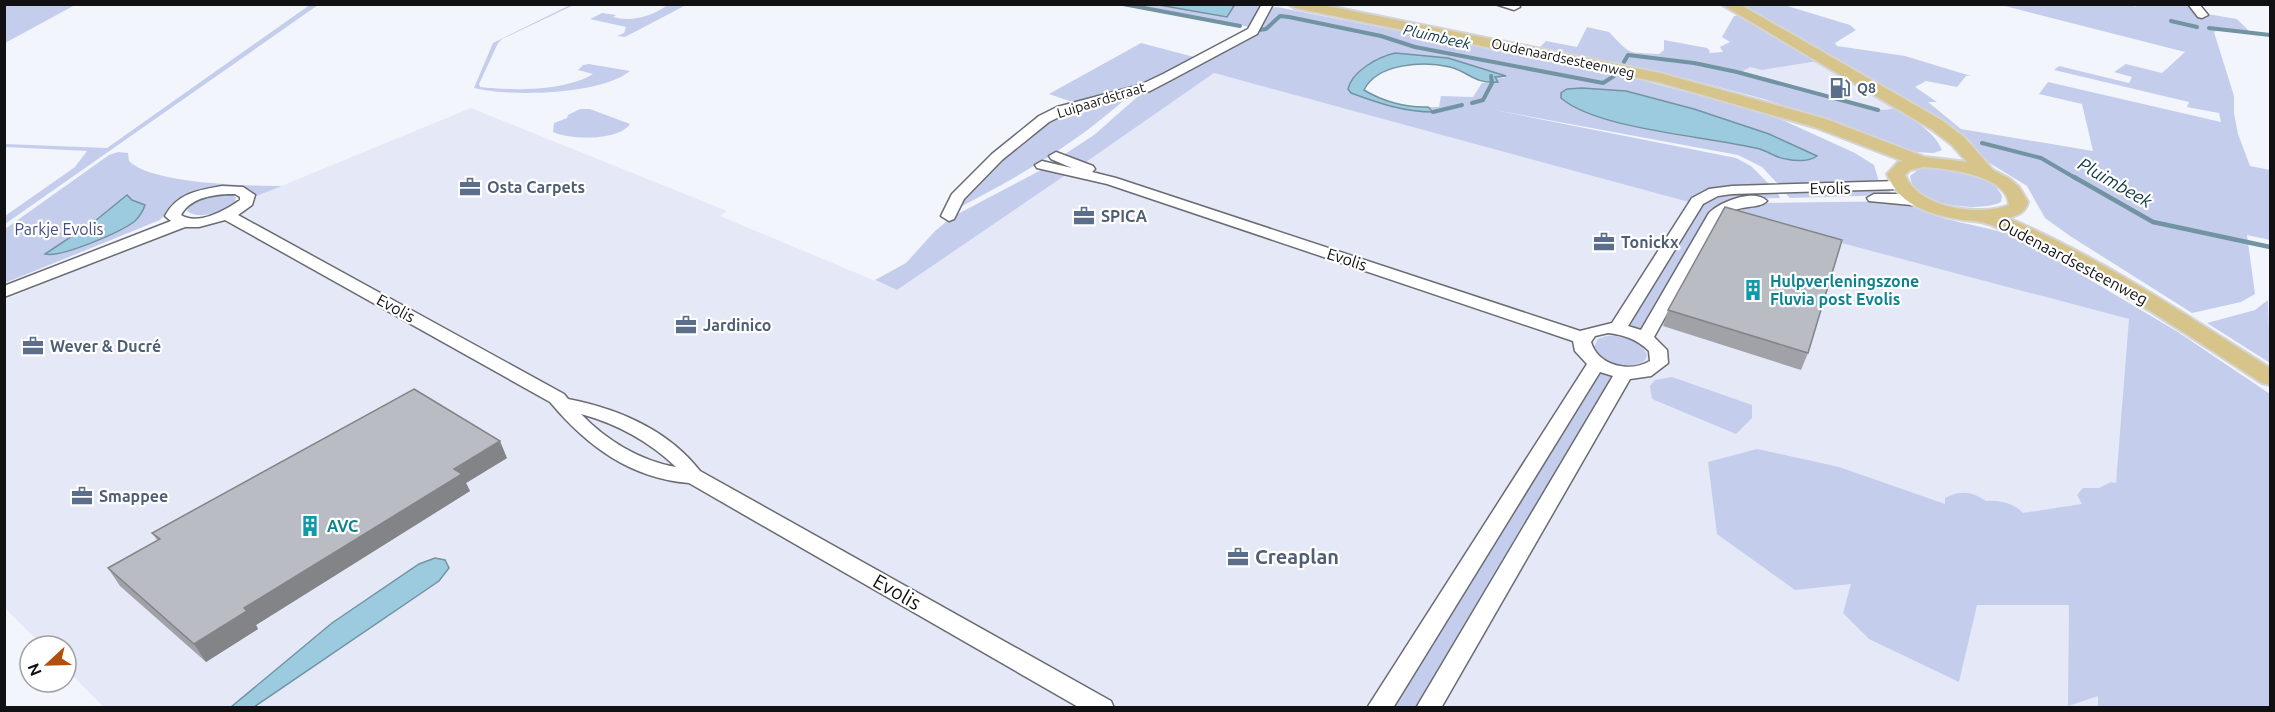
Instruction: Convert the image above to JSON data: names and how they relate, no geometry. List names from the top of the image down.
{
  "streets": {
    "main road": ["Oudenaardsesteenweg"],
    "street": ["Luipaardstraat", "Evolis"]
  },
  "crossings": [
    ["Oudenaardsesteenweg", "Evolis"]
  ],
  "water": ["Pluimbeek"],
  "parks": ["Parkje Evolis"],
  "places": {
    "fuel station": ["Q8"],
    "office": [
      "Osta Carpets",
      "SPICA",
      "Tonickx",
      "Jardinico",
      "Wever & Ducré",
      "Smappee",
      "Creaplan"
    ],
    "building": ["Hulpverleningszone Fluvia post Evolis", "AVC"]
  },
  "north": "left"
}
